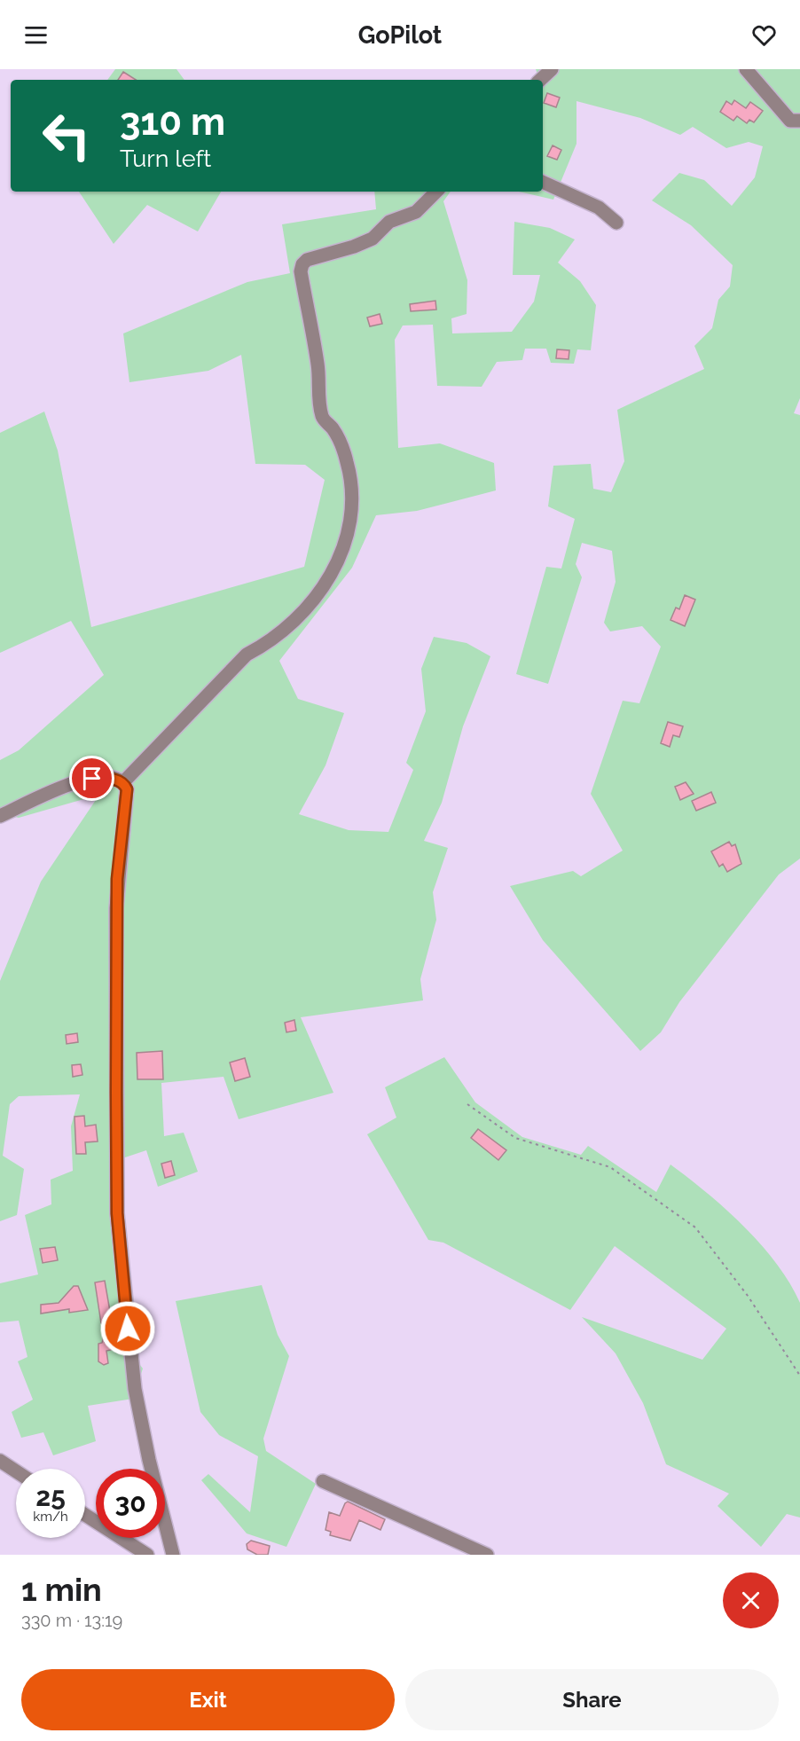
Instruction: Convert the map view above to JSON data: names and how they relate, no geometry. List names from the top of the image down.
{
  "page": {
    "header": "GoPilot",
    "turn": ["310 m", "Turn left"],
    "speed": "25 km/h",
    "limit": "30",
    "heading": ["1 min", "330 m · 13:19"],
    "buttons": ["Exit", "Share"]
  }
}
